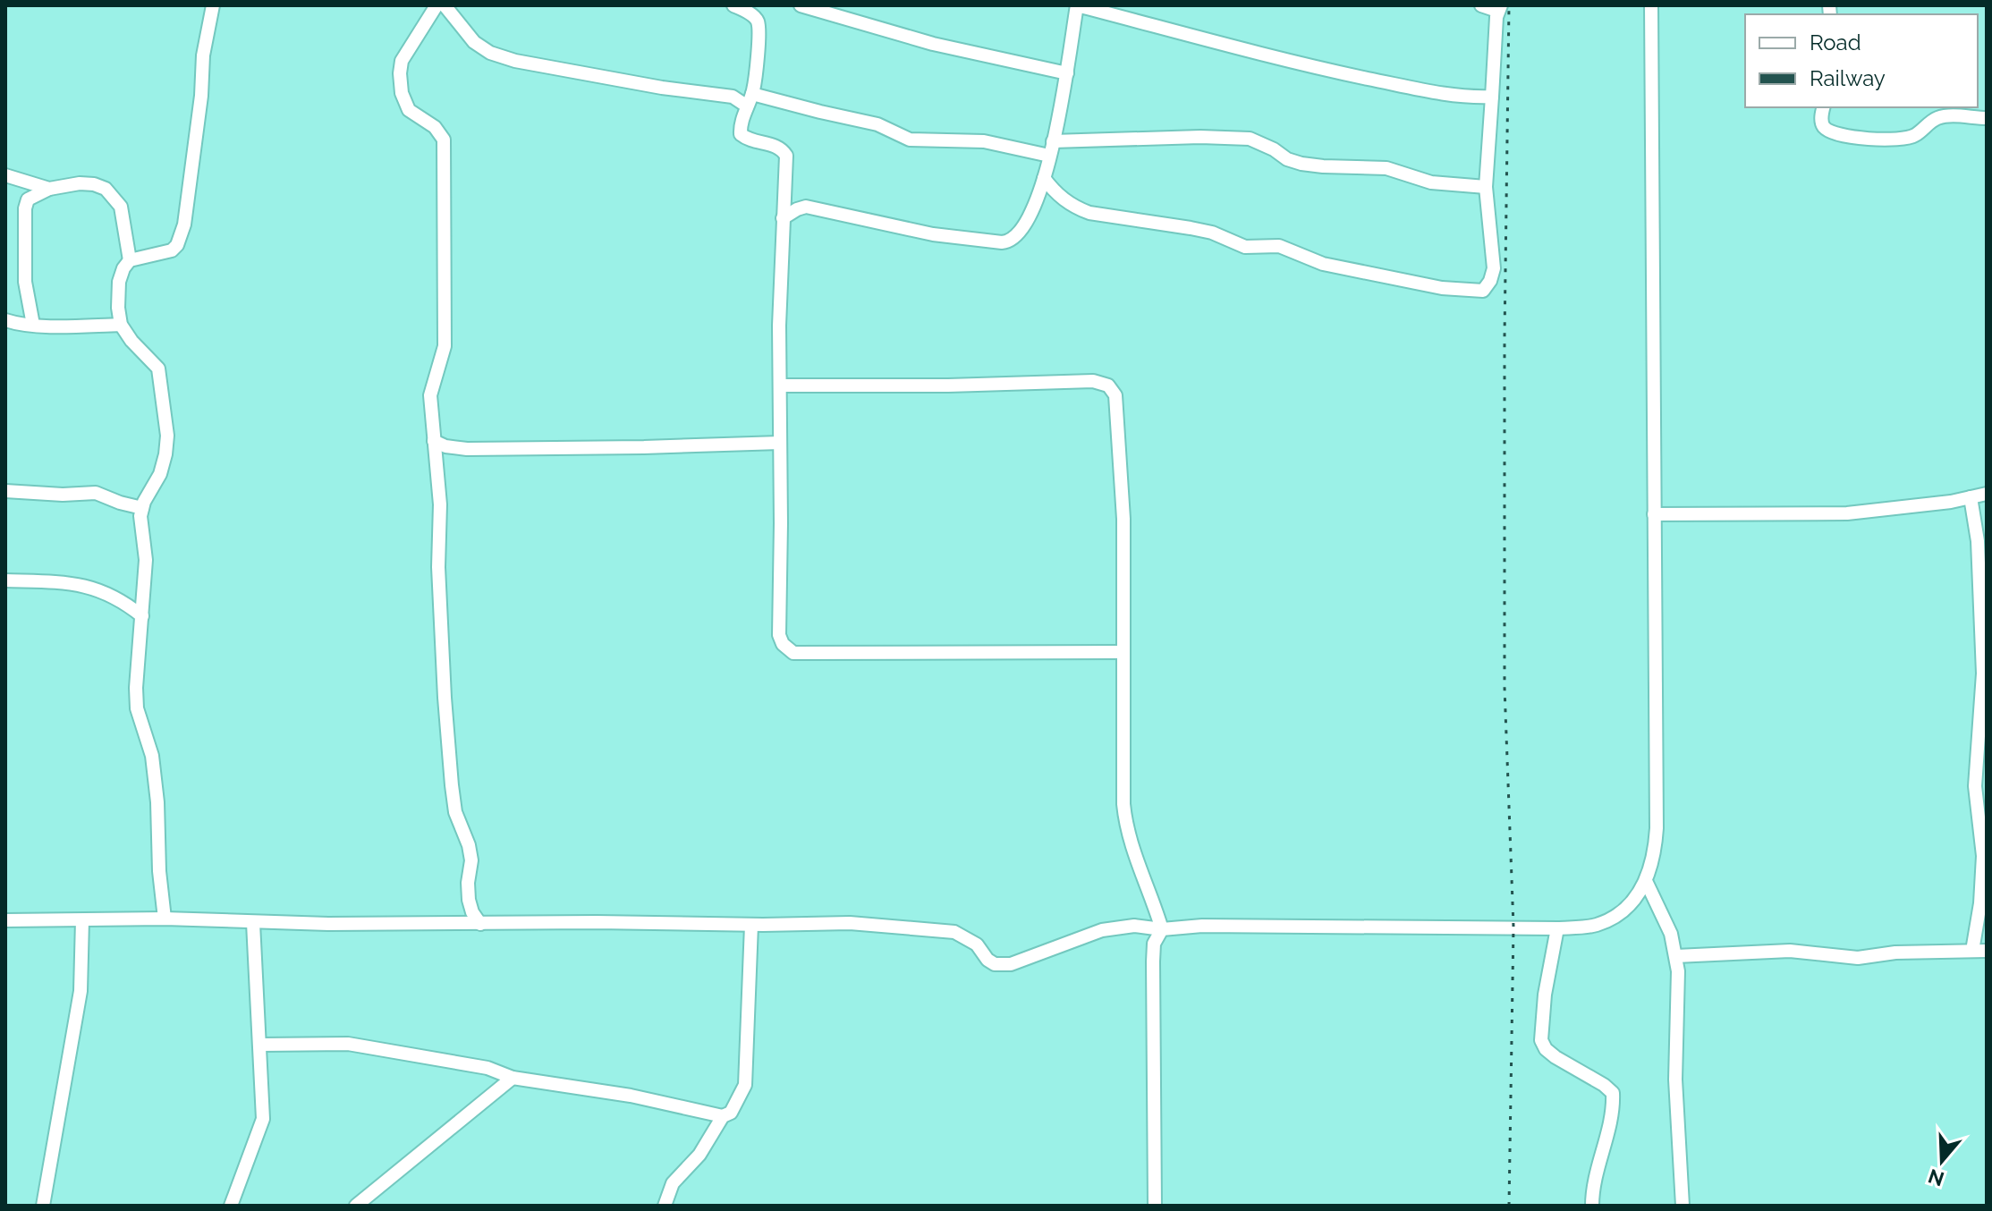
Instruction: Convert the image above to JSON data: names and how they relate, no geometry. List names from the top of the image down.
{
  "legend": ["Road", "Railway"],
  "north": "bottom"
}
